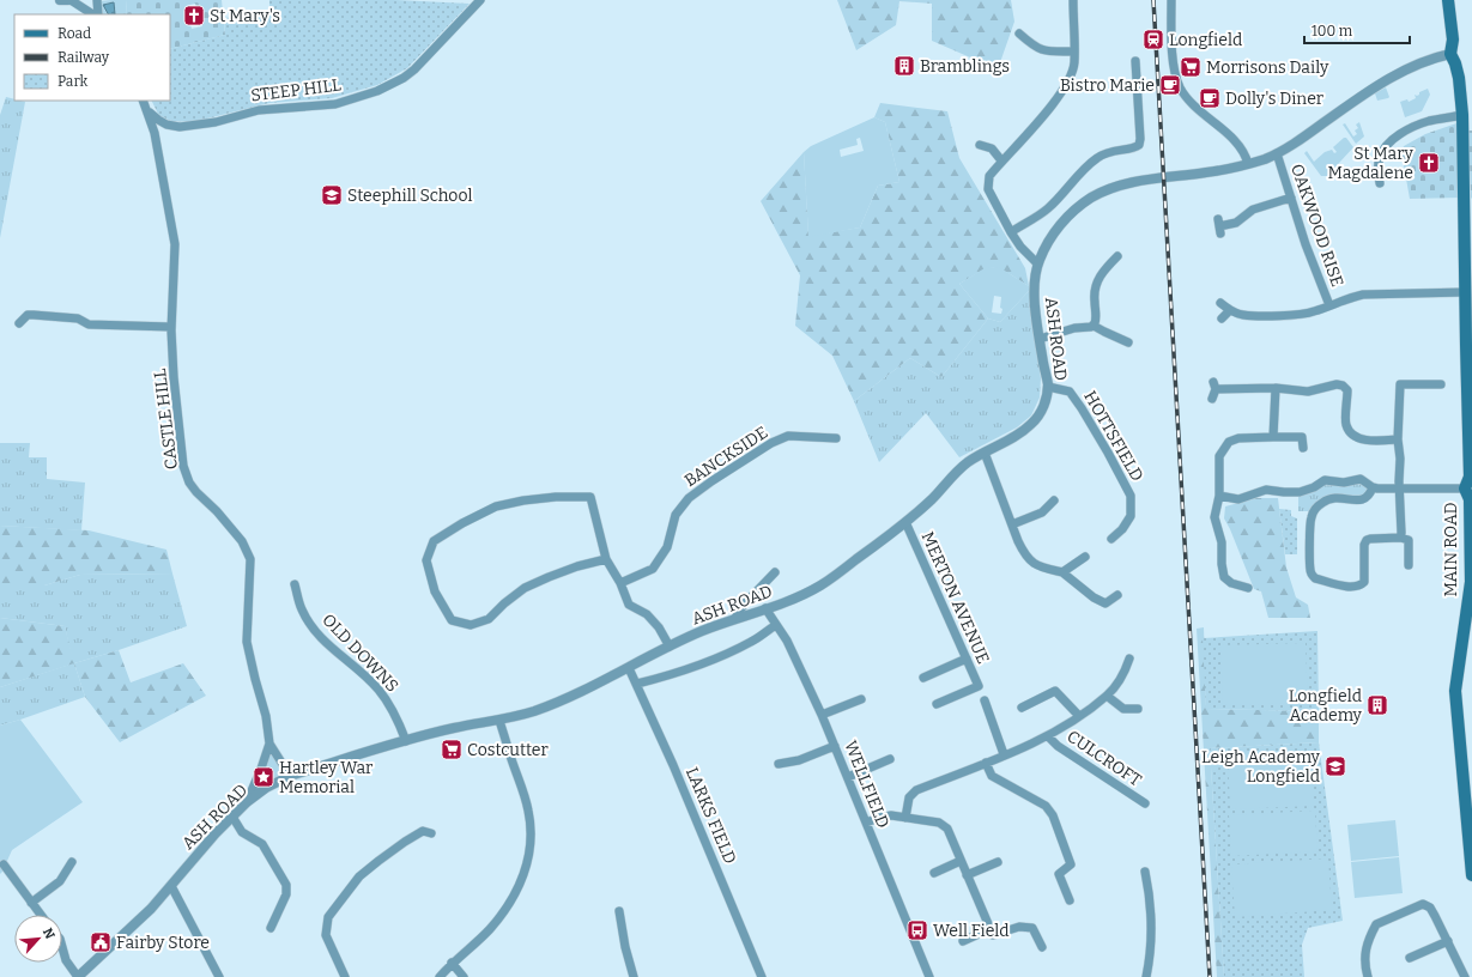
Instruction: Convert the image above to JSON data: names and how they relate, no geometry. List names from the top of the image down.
{
  "streets": {
    "main road": ["MAIN ROAD"],
    "street": [
      "STEEP HILL",
      "OAKWOOD RISE",
      "ASH ROAD",
      "CASTLE HILL",
      "HOTTSFIELD",
      "BANCKSIDE",
      "MERTON AVENUE",
      "OLD DOWNS",
      "CULCROFT",
      "WELLFIELD",
      "LARKS FIELD"
    ]
  },
  "crossings": [
    ["OAKWOOD RISE", "ASH ROAD"],
    ["ASH ROAD", "CASTLE HILL"],
    ["ASH ROAD", "HOTTSFIELD"],
    ["ASH ROAD", "MAIN ROAD"],
    ["ASH ROAD", "MERTON AVENUE"],
    ["ASH ROAD", "OLD DOWNS"],
    ["ASH ROAD", "WELLFIELD"],
    ["ASH ROAD", "LARKS FIELD"]
  ],
  "places": {
    "church": ["St Mary's", "St Mary Magdalene"],
    "station": ["Longfield"],
    "building": ["Bramblings", "Longfield Academy"],
    "supermarket": ["Morrisons Daily", "Costcutter"],
    "cafe": ["Bistro Marie", "Dolly's Diner"],
    "school or university": ["Steephill School", "Leigh Academy Longfield"],
    "place": ["Hartley War Memorial"],
    "bus stop": ["Well Field"],
    "public building": ["Fairby Store"]
  },
  "legend": ["Road", "Railway", "Park"],
  "scale_bar": "100 m",
  "north": "top right"
}
